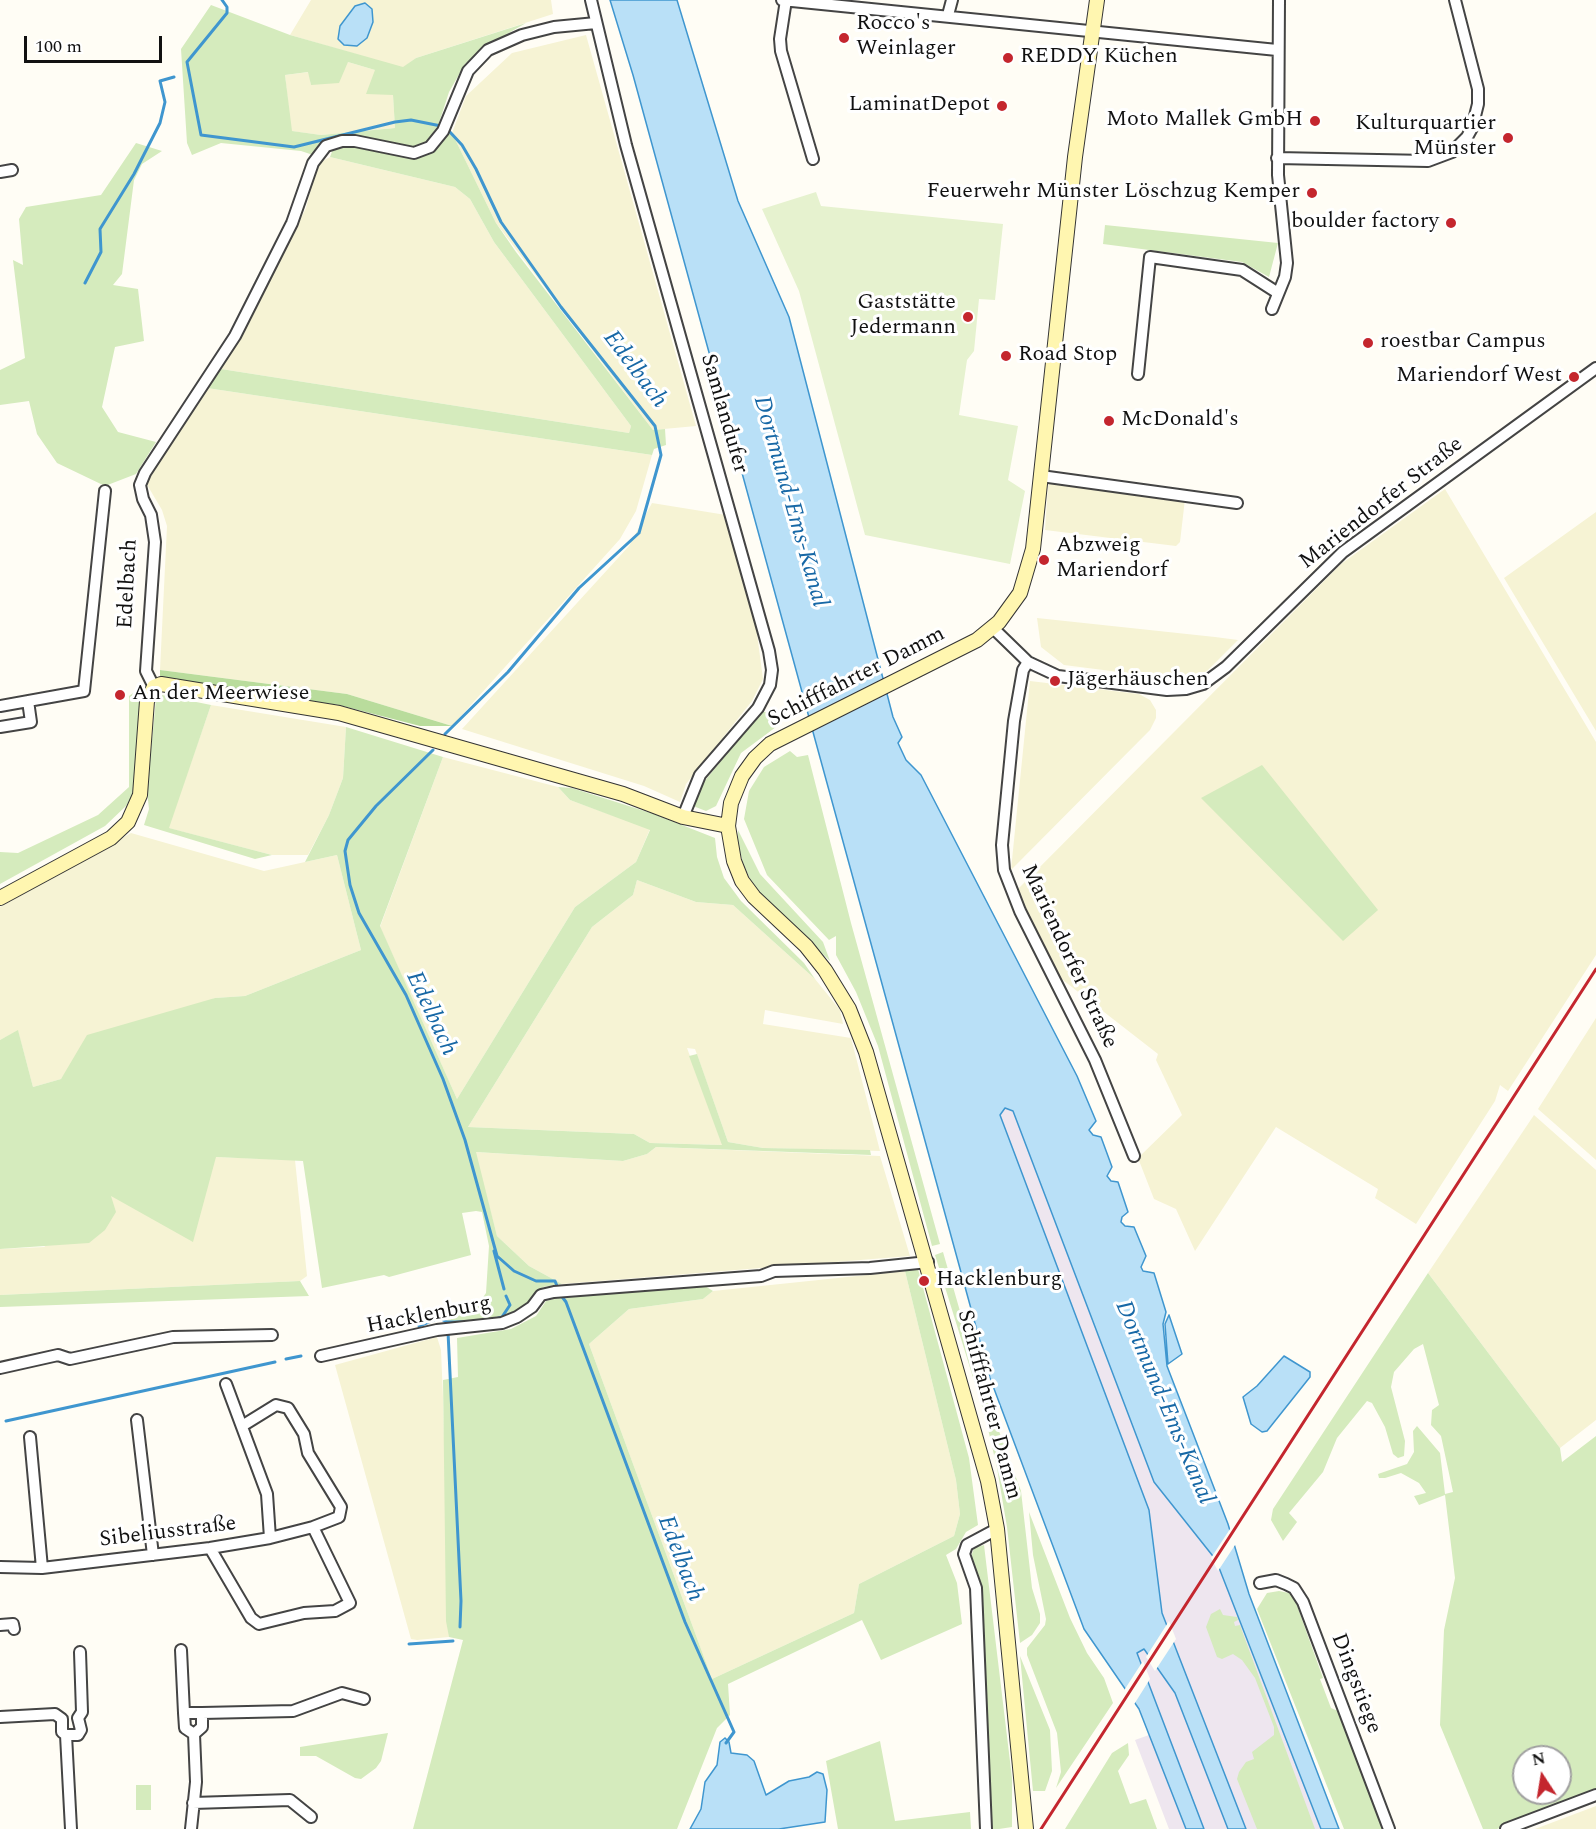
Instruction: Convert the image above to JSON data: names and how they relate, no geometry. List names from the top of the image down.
{
  "streets": {
    "main road": ["Schifffahrter Damm"],
    "street": [
      "Samlandufer",
      "Mariendorfer Straße",
      "Edelbach",
      "Hacklenburg",
      "Sibeliusstraße",
      "Dingstiege"
    ]
  },
  "crossings": [
    ["Samlandufer", "Edelbach"],
    ["Mariendorfer Straße", "Schifffahrter Damm"],
    ["Schifffahrter Damm", "Hacklenburg"]
  ],
  "water": ["Edelbach", "Dortmund-Ems-Kanal"],
  "places": [
    "Rocco's Weinlager",
    "REDDY Küchen",
    "LaminatDepot",
    "Moto Mallek GmbH",
    "Kulturquartier Münster",
    "Feuerwehr Münster Löschzug Kemper",
    "boulder factory",
    "Gaststätte Jedermann",
    "roestbar Campus",
    "Road Stop",
    "Mariendorf West",
    "McDonald's",
    "Abzweig Mariendorf",
    "Jägerhäuschen",
    "An der Meerwiese",
    "Hacklenburg"
  ],
  "scale_bar": "100 m",
  "north": "top"
}
